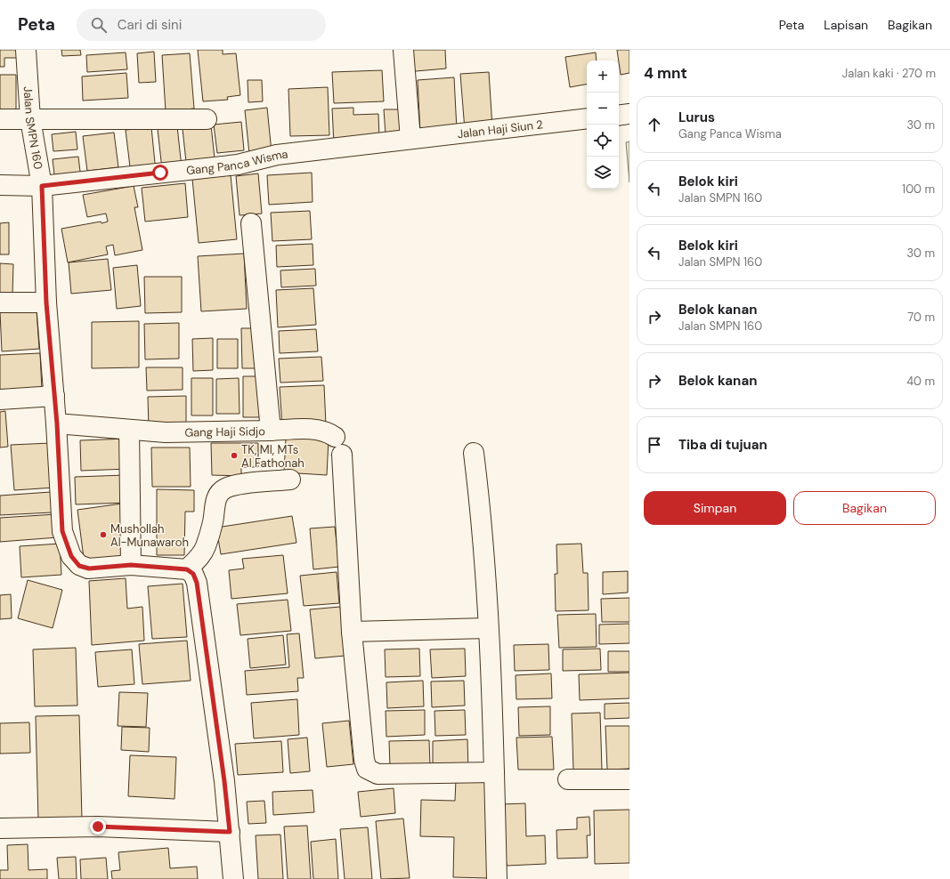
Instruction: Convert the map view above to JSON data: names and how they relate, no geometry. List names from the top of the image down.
{
  "streets": {
    "street": [
      "Jalan SMPN 160",
      "Jalan Haji Siun 2",
      "Gang Panca Wisma",
      "Gang Haji Sidjo"
    ]
  },
  "crossings": [
    ["Jalan SMPN 160", "Gang Panca Wisma"],
    ["Jalan SMPN 160", "Gang Haji Sidjo"],
    ["Jalan Haji Siun 2", "Gang Panca Wisma"]
  ],
  "places": ["TK, MI, MTs Al Fathonah", "Mushollah Al-Munawaroh"],
  "page": {
    "header": "Peta",
    "search": "Cari di sini",
    "nav": ["Peta", "Lapisan", "Bagikan"],
    "heading": ["4 mnt", "Jalan kaki · 270 m"],
    "map_buttons": ["+", "−"],
    "list": [
      ["Lurus", "Gang Panca Wisma", "30 m"],
      ["Belok kiri", "Jalan SMPN 160", "100 m"],
      ["Belok kiri", "Jalan SMPN 160", "30 m"],
      ["Belok kanan", "Jalan SMPN 160", "70 m"],
      ["Belok kanan", "40 m"],
      "Tiba di tujuan"
    ],
    "buttons": ["Simpan", "Bagikan"]
  }
}
